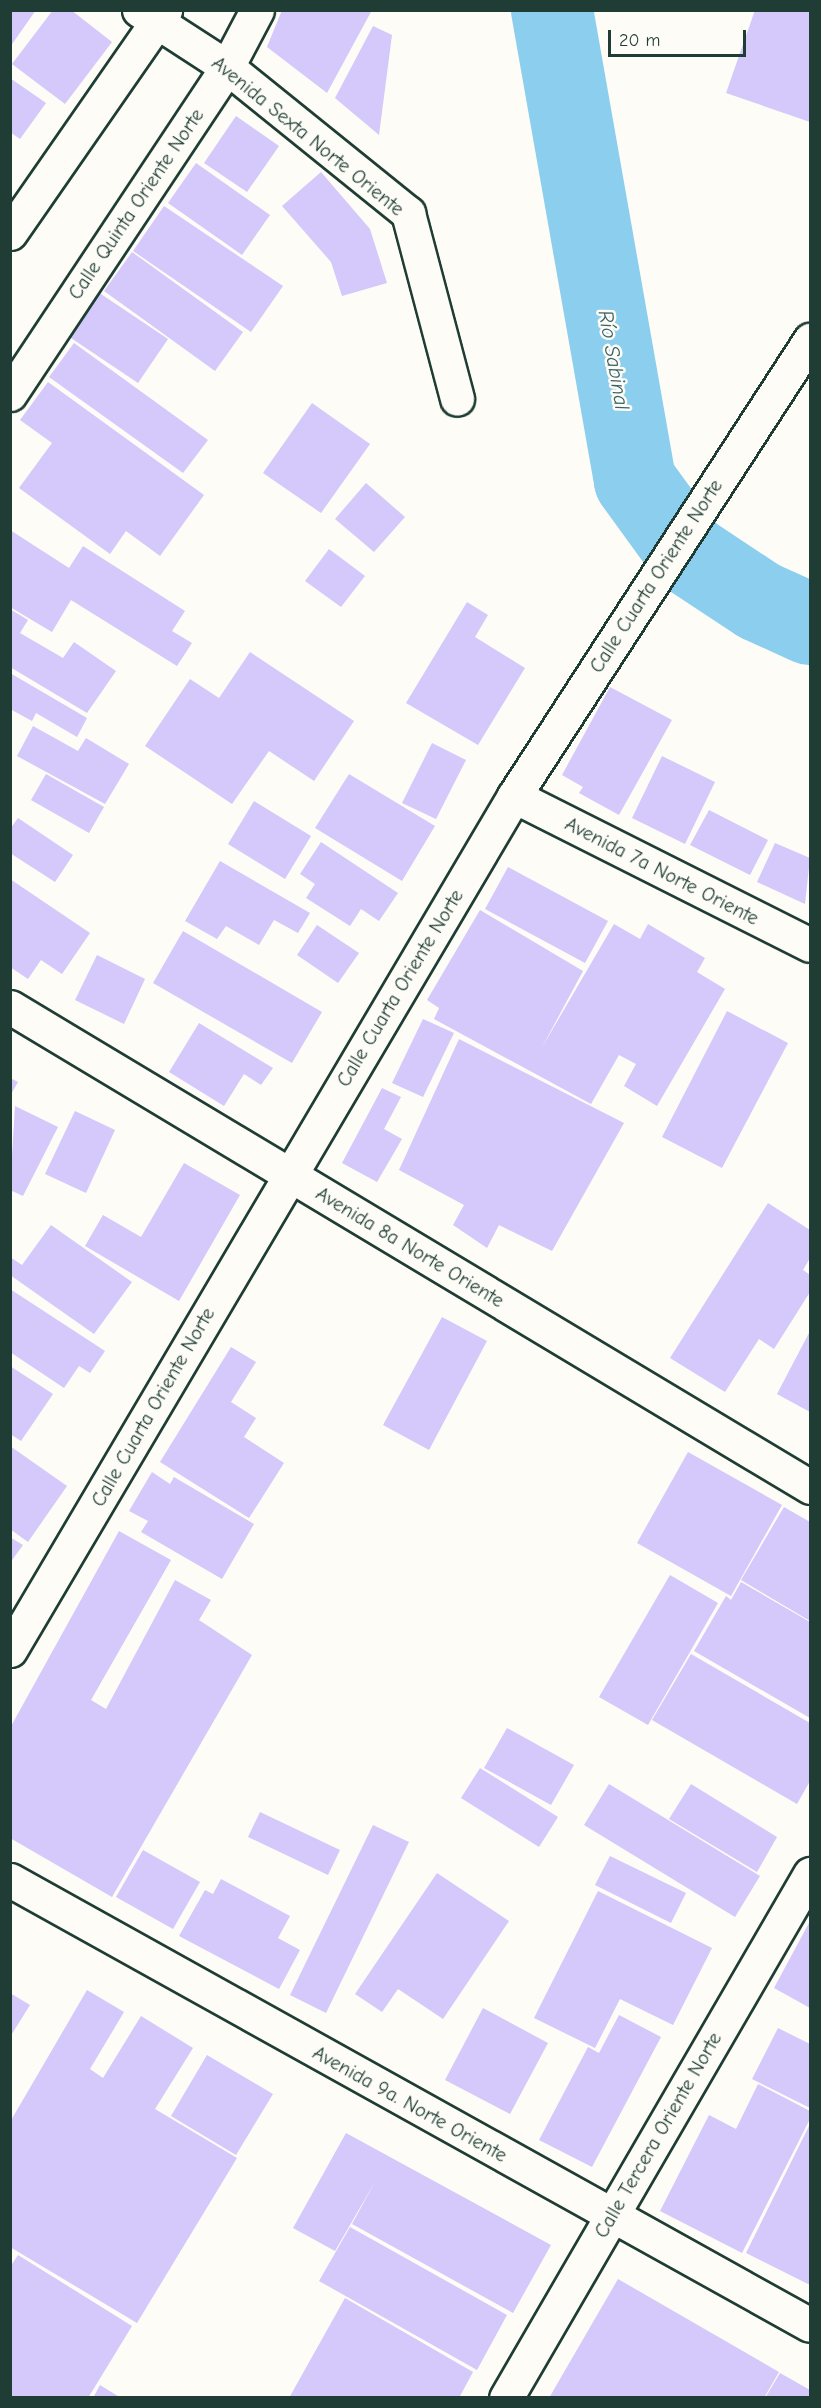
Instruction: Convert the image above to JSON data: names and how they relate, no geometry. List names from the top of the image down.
{
  "streets": {
    "street": [
      "Avenida Sexta Norte Oriente",
      "Calle Quinta Oriente Norte",
      "Calle Cuarta Oriente Norte",
      "Avenida 7a Norte Oriente",
      "Avenida 8a Norte Oriente",
      "Avenida 9a. Norte Oriente",
      "Calle Tercera Oriente Norte"
    ]
  },
  "crossings": [
    ["Avenida Sexta Norte Oriente", "Calle Quinta Oriente Norte"],
    ["Calle Cuarta Oriente Norte", "Avenida 7a Norte Oriente"],
    ["Calle Cuarta Oriente Norte", "Avenida 8a Norte Oriente"],
    ["Avenida 9a. Norte Oriente", "Calle Tercera Oriente Norte"]
  ],
  "water": ["Río Sabinal"],
  "scale_bar": "20 m"
}
